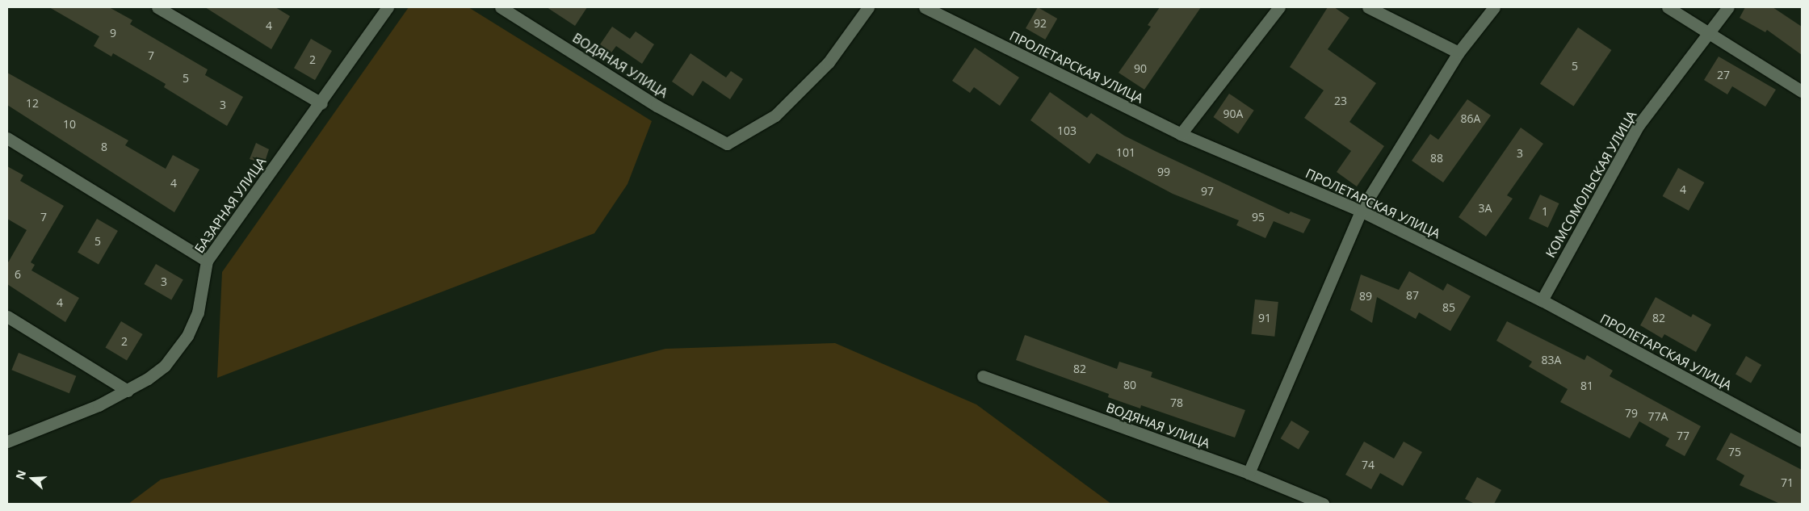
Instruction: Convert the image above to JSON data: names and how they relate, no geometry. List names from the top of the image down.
{
  "streets": {
    "street": [
      "ВОДЯНАЯ УЛИЦА",
      "ПРОЛЕТАРСКАЯ УЛИЦА",
      "КОМСОМОЛЬСКАЯ УЛИЦА",
      "БАЗАРНАЯ УЛИЦА"
    ]
  },
  "crossings": [
    ["ПРОЛЕТАРСКАЯ УЛИЦА", "КОМСОМОЛЬСКАЯ УЛИЦА"]
  ],
  "house_numbers": [
    "92",
    "4",
    "9",
    "7",
    "2",
    "5",
    "90",
    "27",
    "5",
    "23",
    "12",
    "3",
    "90А",
    "86А",
    "10",
    "103",
    "8",
    "101",
    "3",
    "88",
    "99",
    "4",
    "4",
    "97",
    "3А",
    "1",
    "7",
    "95",
    "5",
    "6",
    "3",
    "87",
    "89",
    "4",
    "85",
    "91",
    "82",
    "2",
    "83А",
    "82",
    "80",
    "81",
    "78",
    "79",
    "77А",
    "77",
    "75",
    "74",
    "71"
  ],
  "north": "left"
}
